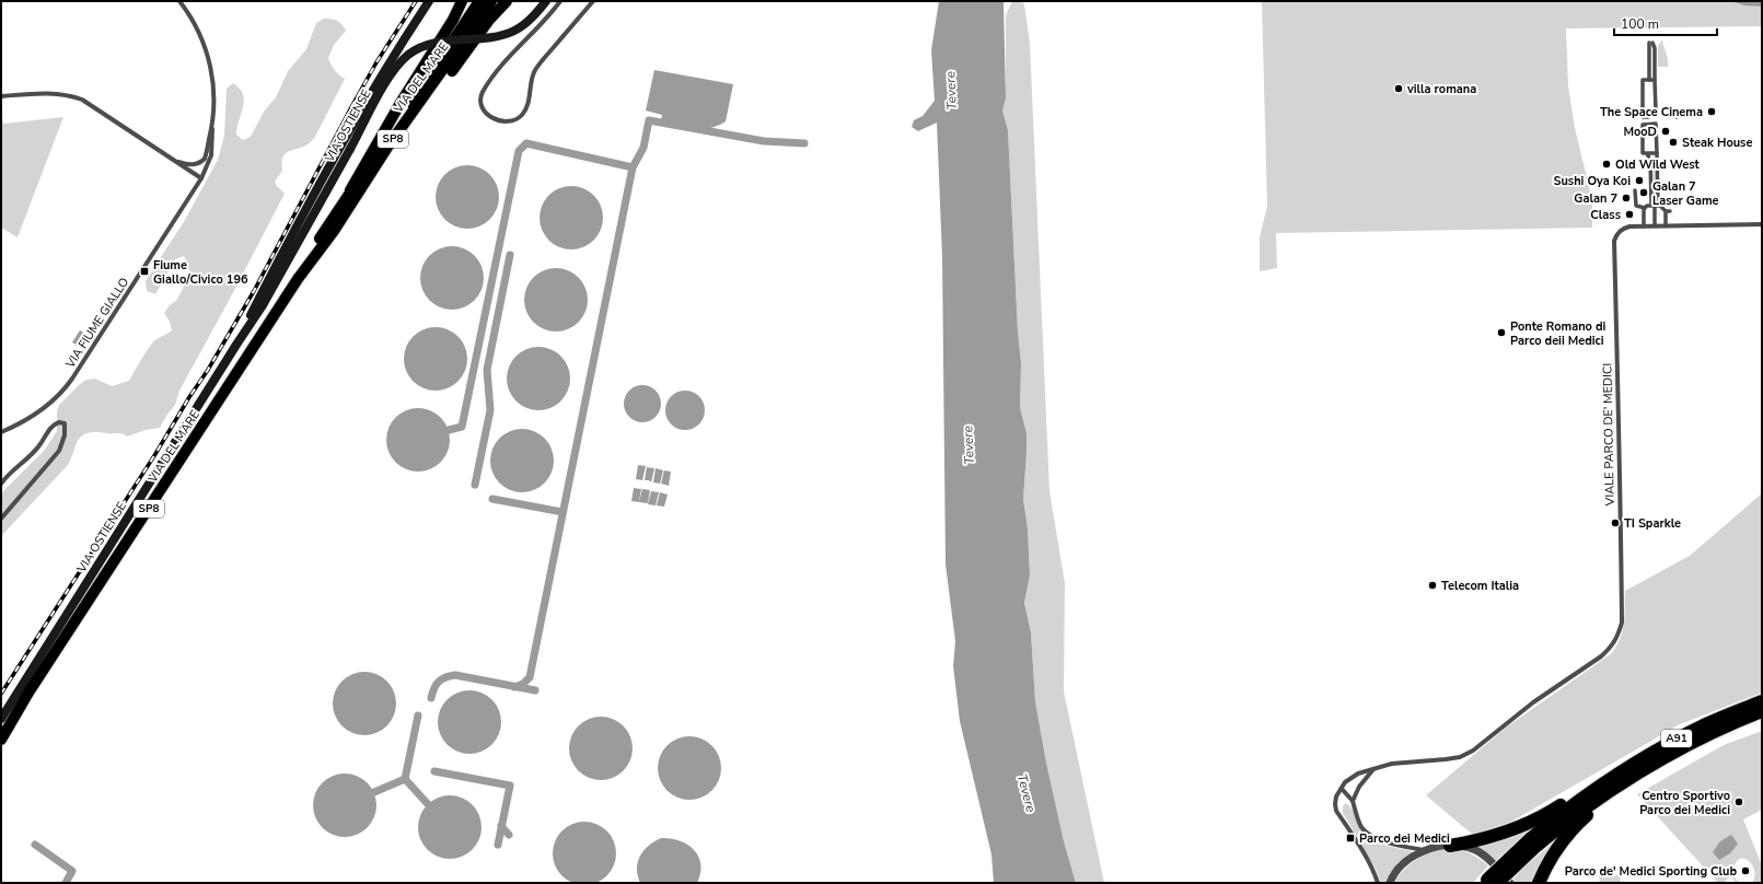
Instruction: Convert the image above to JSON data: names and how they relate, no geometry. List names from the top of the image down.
{
  "streets": {
    "highway": ["A91"],
    "main road": ["VIA DEL MARE", "VIA OSTIENSE", "SP8"],
    "street": ["VIA FIUME GIALLO", "VIALE PARCO DE' MEDICI"]
  },
  "water": ["Tevere"],
  "places": {
    "other": [
      "villa romana",
      "The Space Cinema",
      "MooD",
      "Steak House",
      "Old Wild West",
      "Sushi Oya Koi",
      "Galan 7 Laser Game",
      "Galan 7",
      "Class",
      "Ponte Romano di Parco deii Medici",
      "TI Sparkle",
      "Telecom Italia",
      "Centro Sportivo Parco dei Medici",
      "Parco de' Medici Sporting Club"
    ],
    "transit": ["Fiume Giallo/Civico 196", "Parco dei Medici"]
  },
  "scale_bar": "100 m"
}
